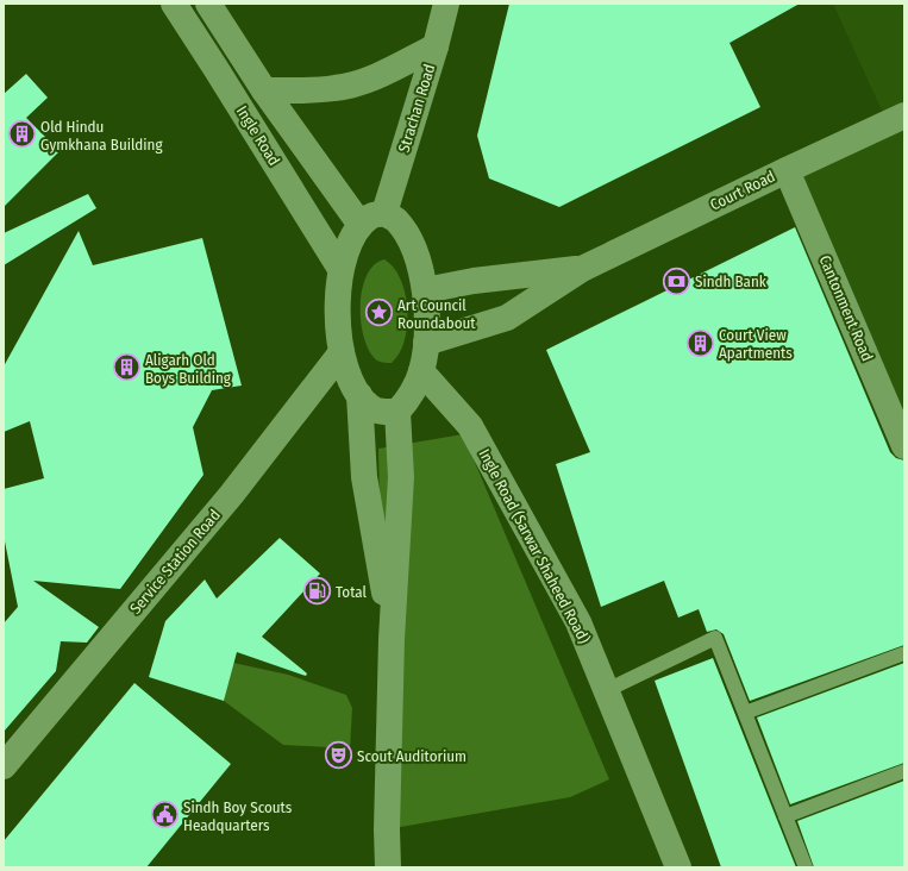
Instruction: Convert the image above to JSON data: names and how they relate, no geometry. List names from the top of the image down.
{
  "streets": {
    "main road": [
      "Strachan Road",
      "Ingle Road",
      "Court Road",
      "Cantonment Road",
      "Ingle Road (Sarwar Shaheed Road)",
      "Service Station Road"
    ]
  },
  "crossings": [
    ["Court Road", "Cantonment Road"]
  ],
  "places": {
    "building": ["Old Hindu Gymkhana Building", "Court View Apartments", "Aligarh Old Boys Building"],
    "bank": ["Sindh Bank"],
    "place": ["Art Council Roundabout"],
    "fuel station": ["Total"],
    "theatre": ["Scout Auditorium"],
    "public building": ["Sindh Boy Scouts Headquarters"]
  }
}
